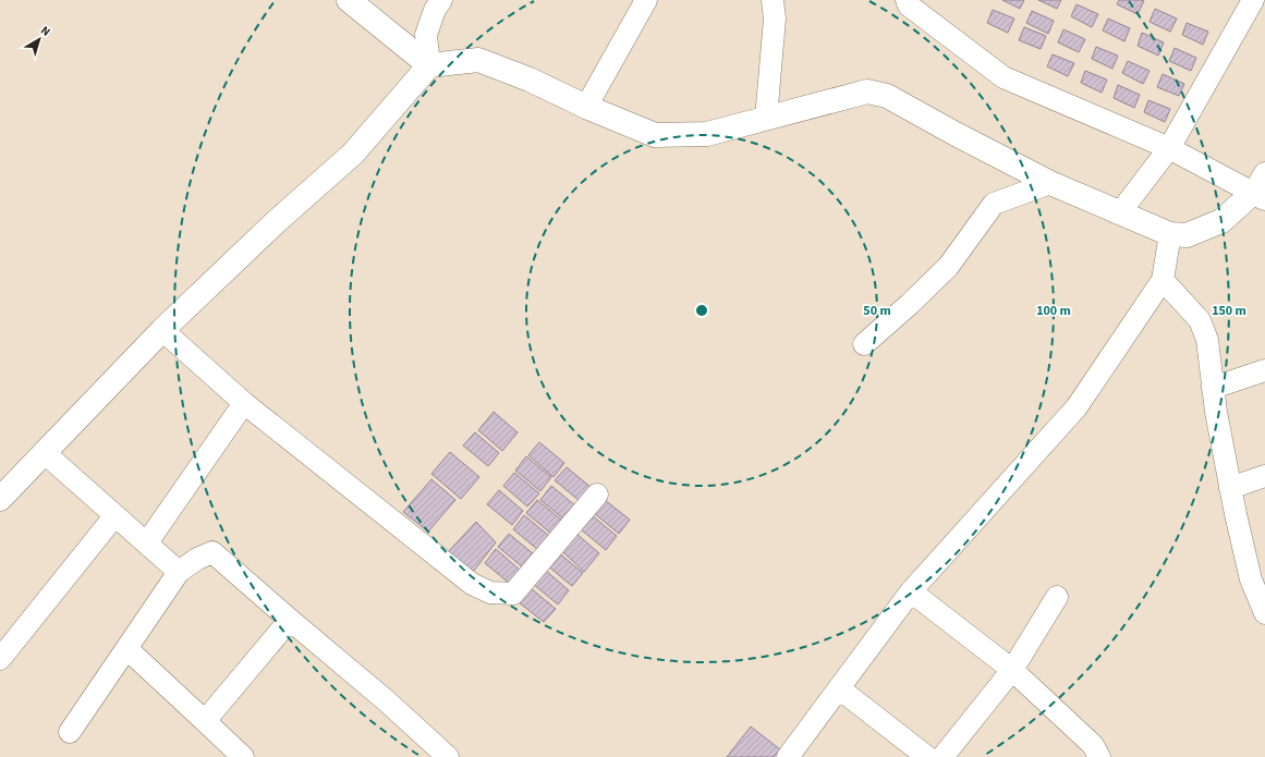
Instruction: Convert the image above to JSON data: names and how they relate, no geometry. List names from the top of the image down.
{
  "north": "top right",
  "rings": ["50 m", "100 m", "150 m"]
}
